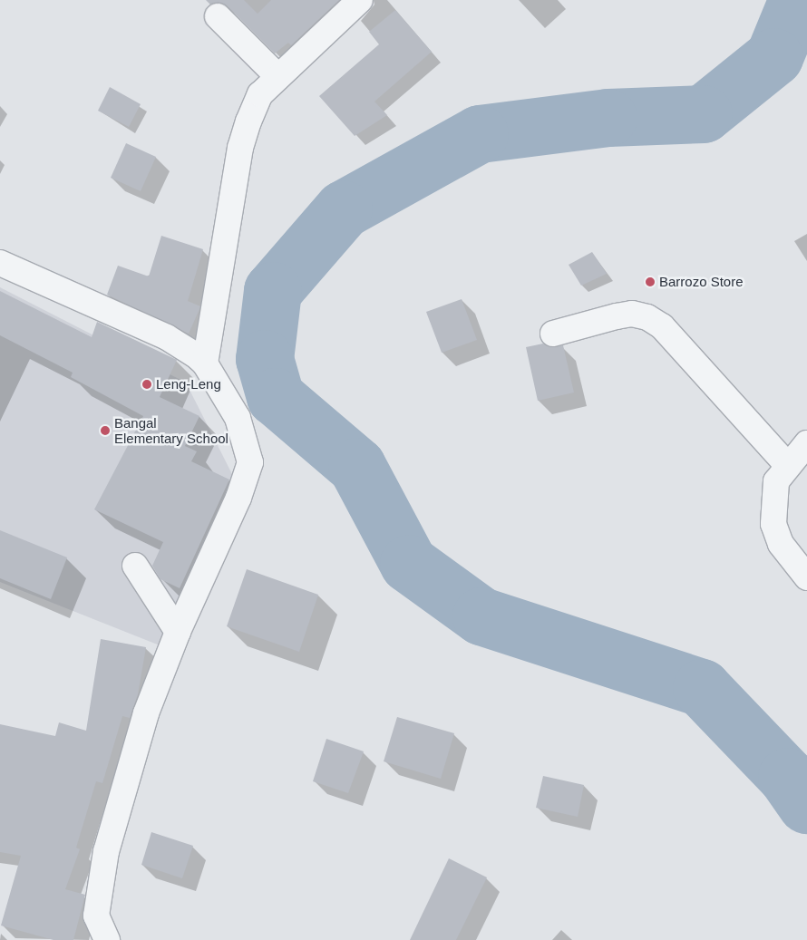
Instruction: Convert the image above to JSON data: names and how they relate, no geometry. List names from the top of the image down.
{
  "places": ["Barrozo Store", "Leng-Leng", "Bangal Elementary School"]
}
